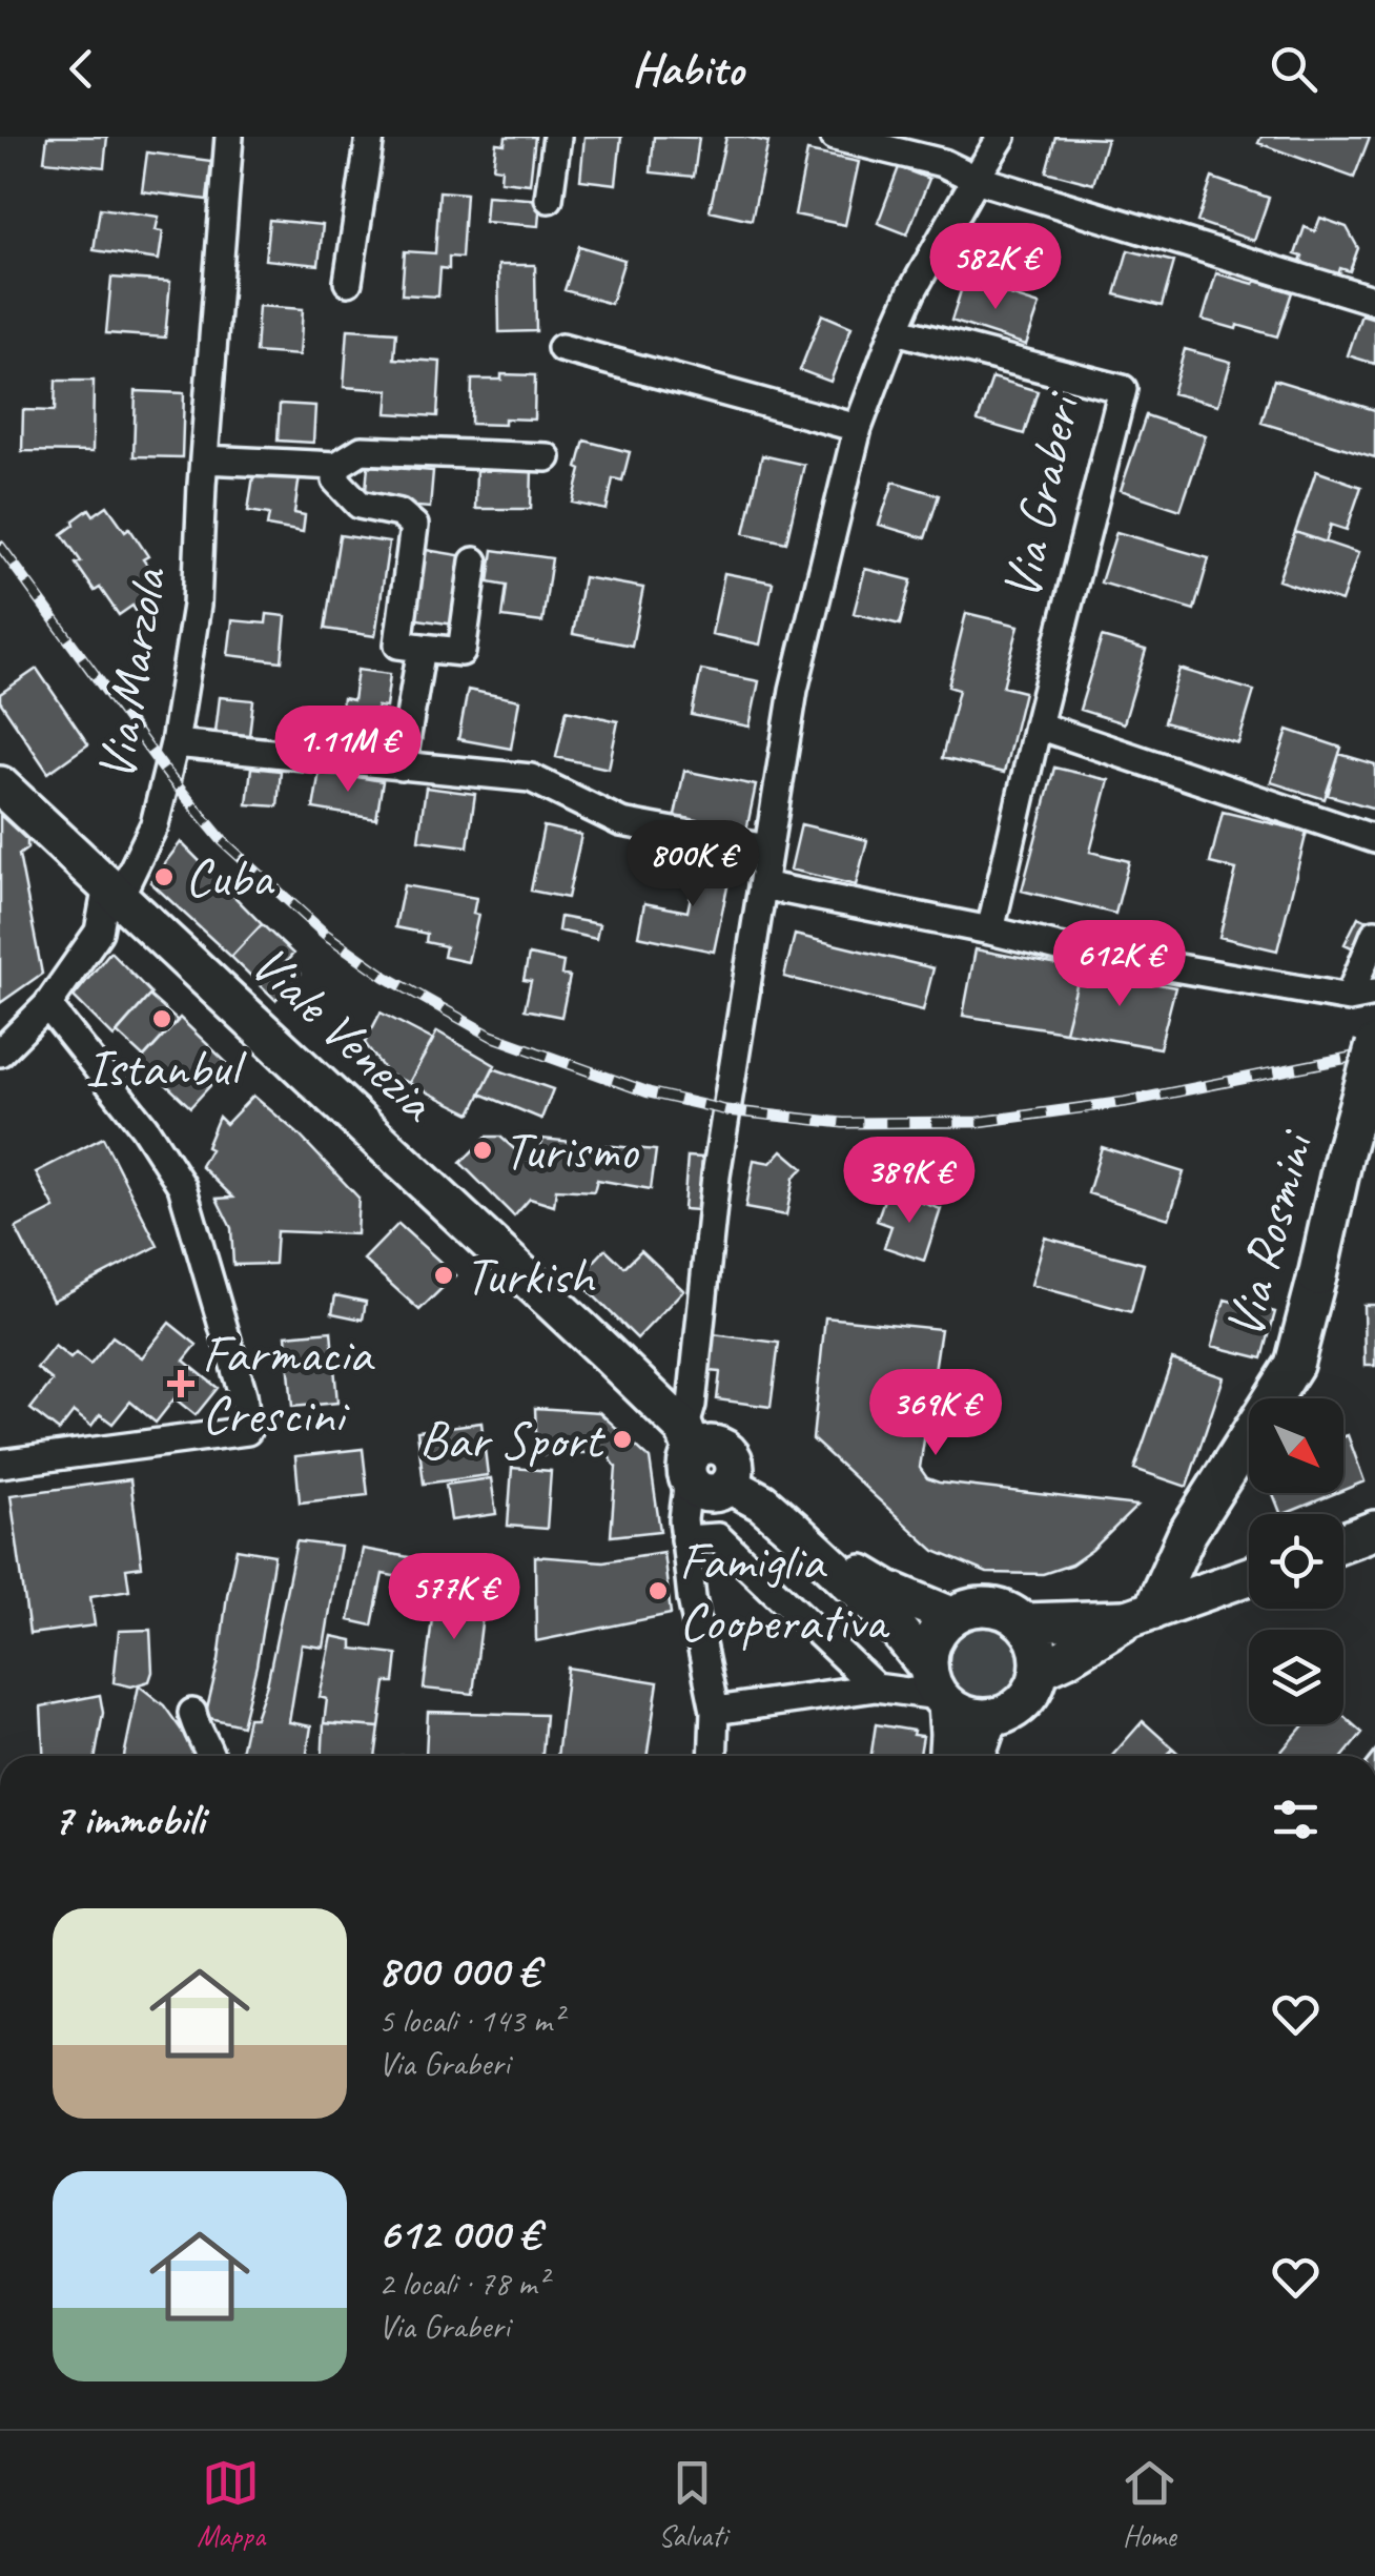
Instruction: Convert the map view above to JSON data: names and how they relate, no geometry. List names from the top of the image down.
{
  "streets": {
    "main road": ["Viale Venezia", "Via Rosmini"],
    "street": ["Via Graberi", "Via Marzola"]
  },
  "crossings": [
    ["Via Marzola", "Viale Venezia"]
  ],
  "places": {
    "other": [
      "Cuba",
      "Istanbul",
      "Turismo",
      "Turkish",
      "Bar Sport",
      "Famiglia Cooperativa"
    ],
    "health": ["Farmacia Crescini"]
  },
  "north": "bottom right",
  "page": {
    "header": "Habito",
    "price": [
      "582K €",
      "1.11M €",
      "800K €",
      "612K €",
      "389K €",
      "369K €",
      "577K €"
    ],
    "heading": "7 immobili",
    "list": [
      {
        "name": "800 000 €",
        "note": "5 locali · 143 m² · Via Graberi"
      },
      {
        "name": "612 000 €",
        "note": "2 locali · 78 m² · Via Graberi"
      }
    ],
    "tabs": ["Mappa", "Salvati", "Home"]
  }
}
